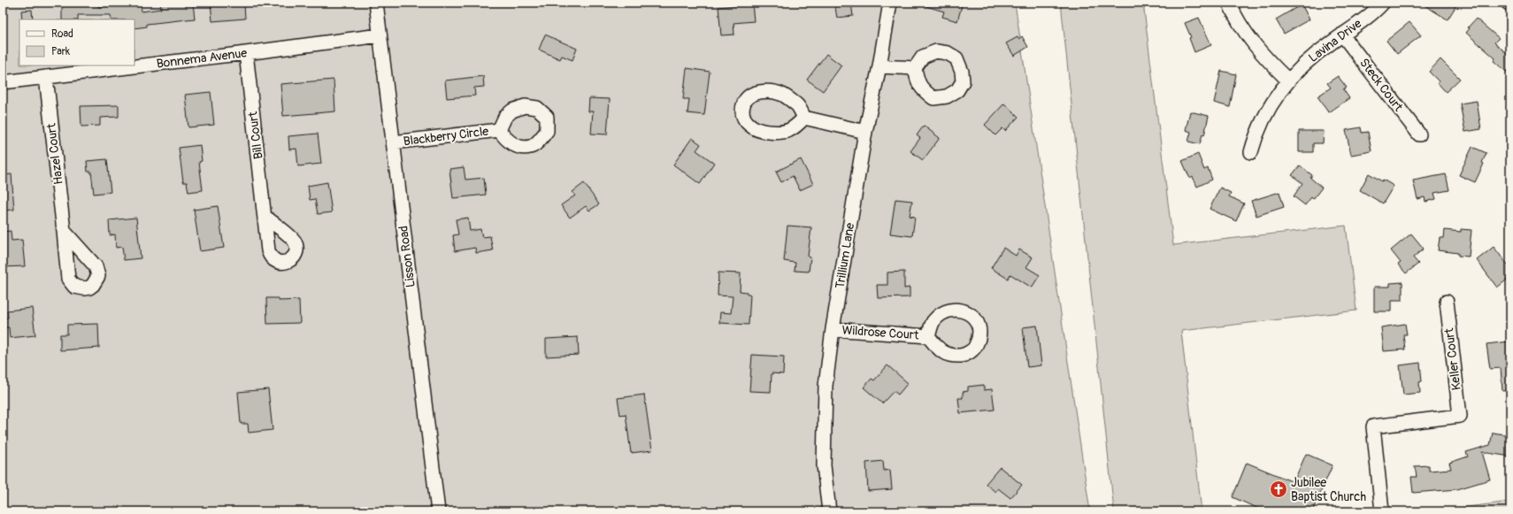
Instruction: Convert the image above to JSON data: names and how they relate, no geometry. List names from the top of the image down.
{
  "streets": {
    "street": [
      "Lavina Drive",
      "Bonnema Avenue",
      "Steck Court",
      "Bill Court",
      "Blackberry Circle",
      "Hazel Court",
      "Trillium Lane",
      "Lisson Road",
      "Wildrose Court",
      "Keller Court"
    ]
  },
  "crossings": [
    ["Lavina Drive", "Steck Court"],
    ["Bonnema Avenue", "Bill Court"],
    ["Bonnema Avenue", "Hazel Court"],
    ["Bonnema Avenue", "Lisson Road"],
    ["Blackberry Circle", "Lisson Road"],
    ["Trillium Lane", "Wildrose Court"]
  ],
  "places": {
    "church": ["Jubilee Baptist Church"]
  },
  "legend": ["Road", "Park"]
}
